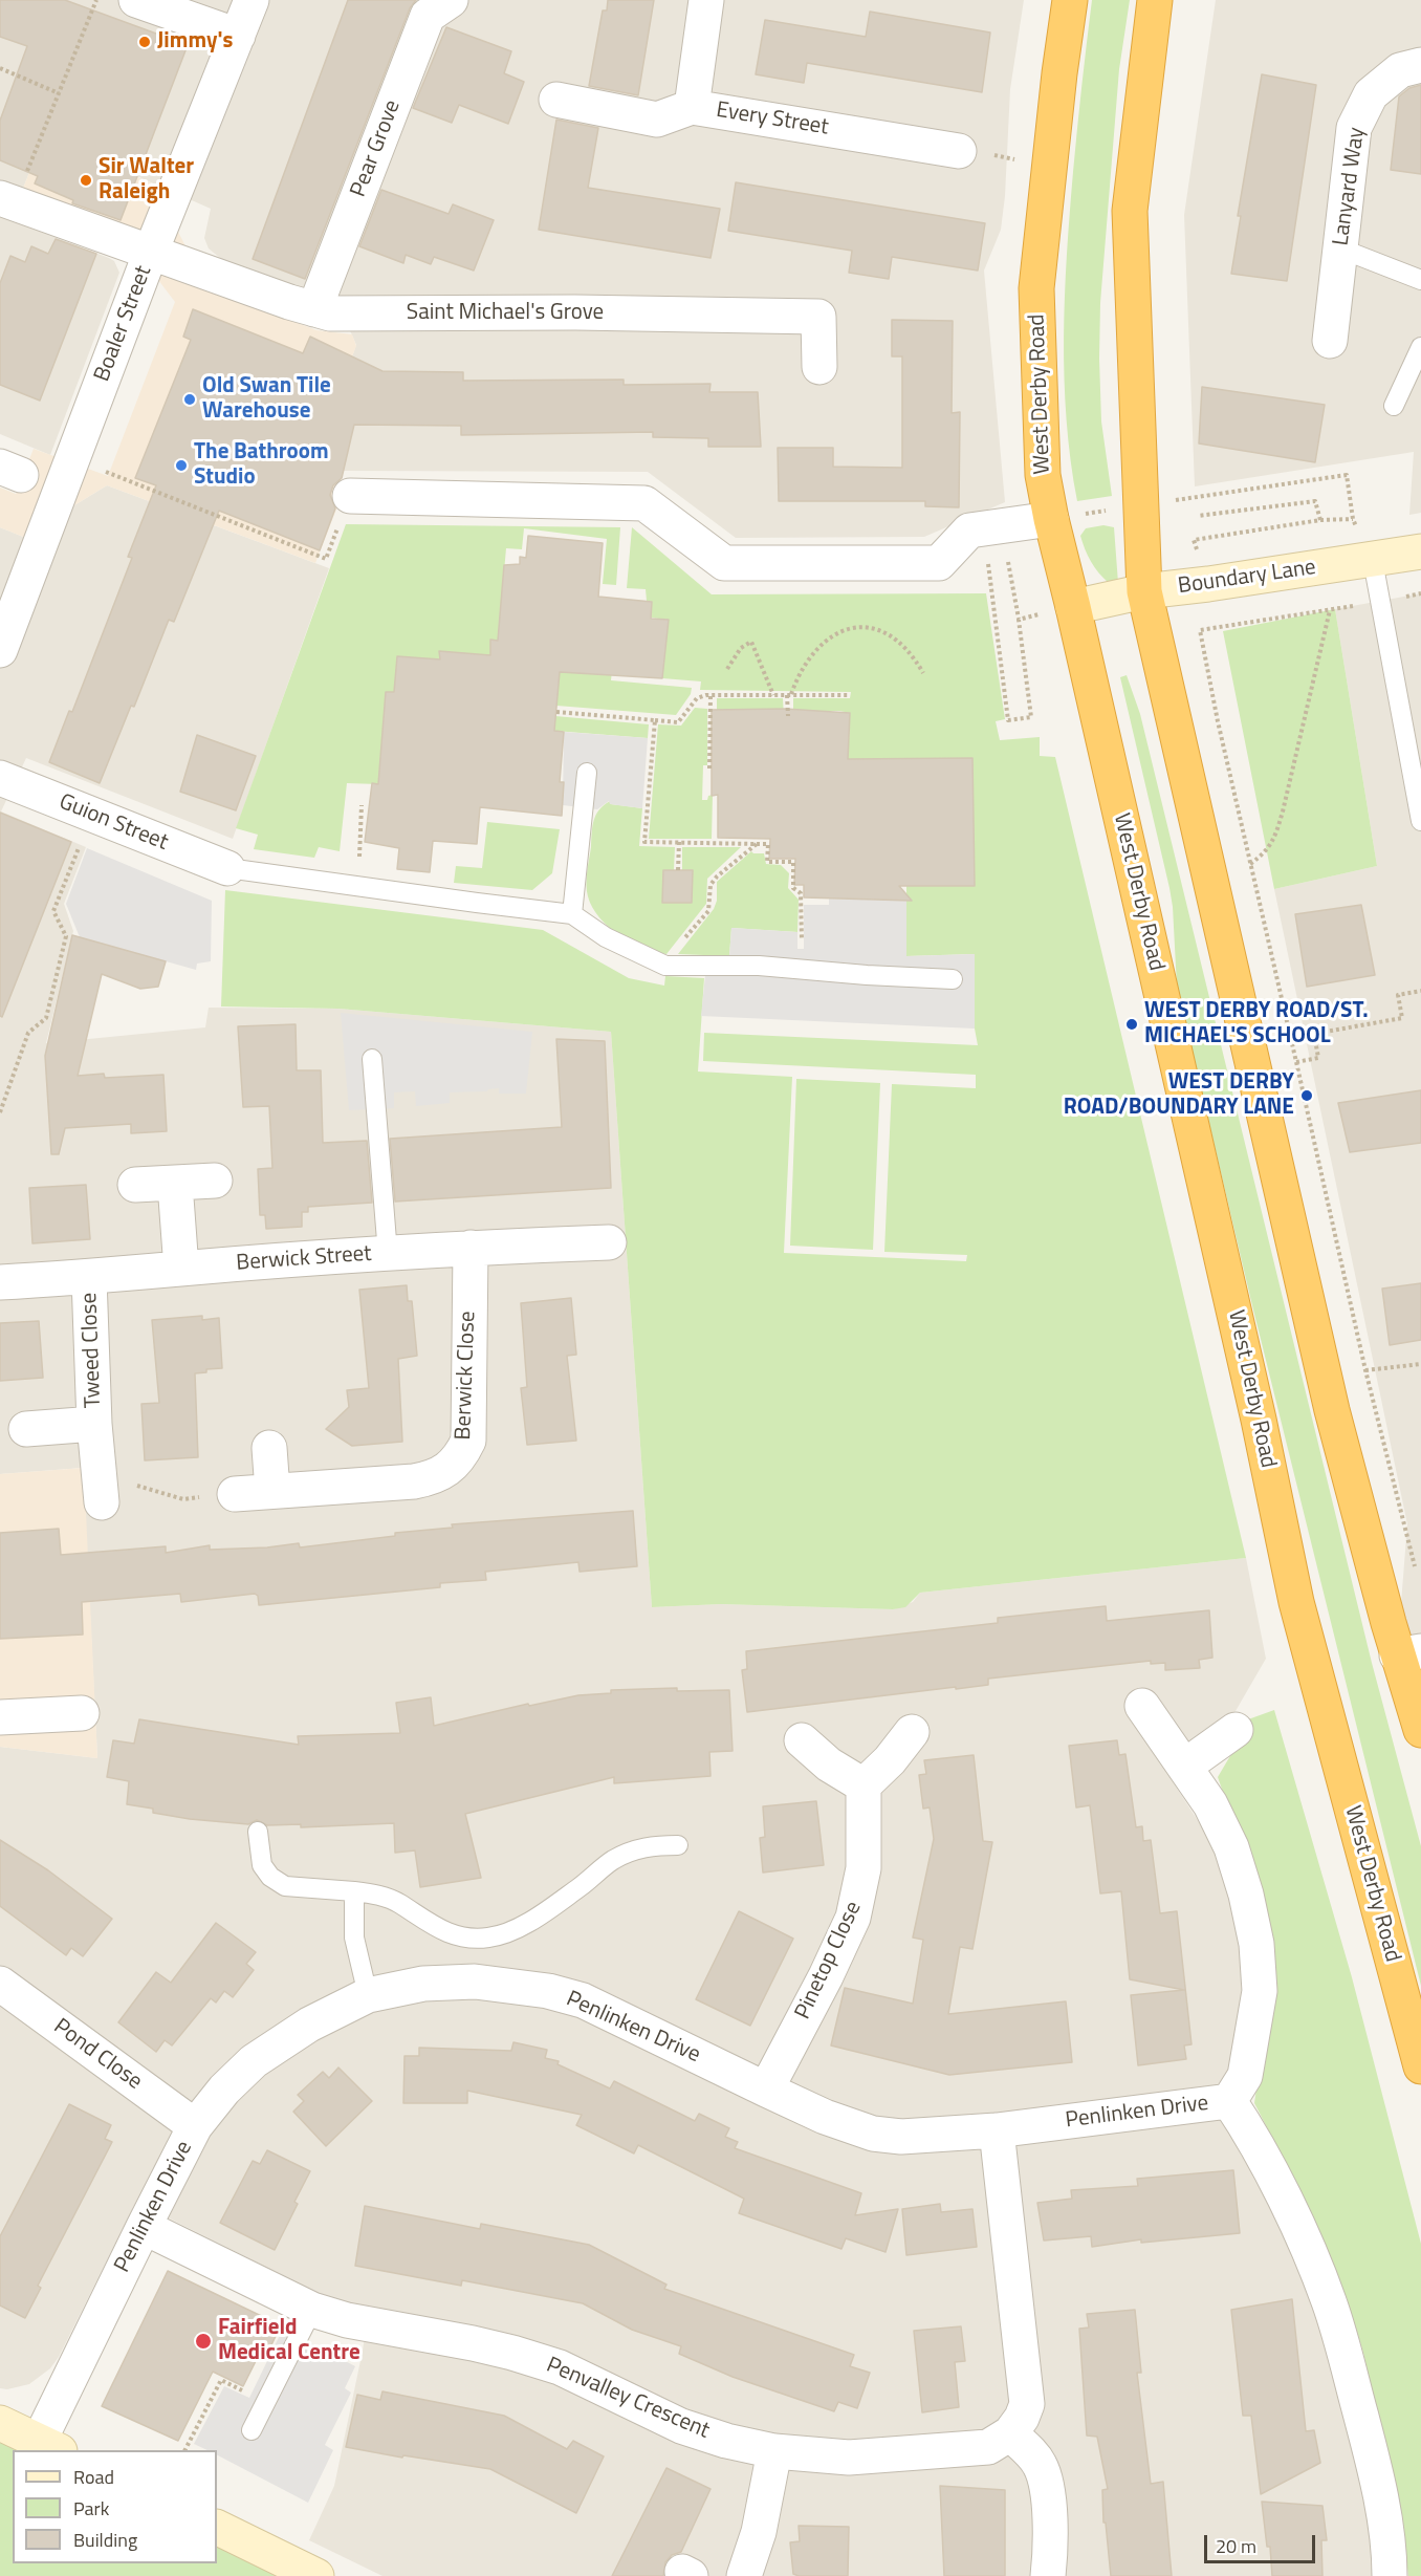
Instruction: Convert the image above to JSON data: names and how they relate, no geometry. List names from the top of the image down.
{
  "streets": {
    "highway": ["West Derby Road"],
    "street": [
      "Every Street",
      "Pear Grove",
      "Lanyard Way",
      "Saint Michael's Grove",
      "Boaler Street",
      "Boundary Lane",
      "Guion Street",
      "Berwick Street",
      "Tweed Close",
      "Berwick Close",
      "Pinetop Close",
      "Penlinken Drive",
      "Pond Close",
      "Penvalley Crescent"
    ]
  },
  "crossings": [
    ["Pear Grove", "Saint Michael's Grove"],
    ["Saint Michael's Grove", "Boaler Street"],
    ["West Derby Road", "Boundary Lane"],
    ["Berwick Street", "Tweed Close"],
    ["Berwick Street", "Berwick Close"],
    ["Pinetop Close", "Penlinken Drive"],
    ["Penlinken Drive", "Pond Close"],
    ["Penlinken Drive", "Penvalley Crescent"]
  ],
  "places": [
    "Jimmy's",
    "Sir Walter Raleigh",
    "Old Swan Tile Warehouse",
    "The Bathroom Studio",
    "WEST DERBY ROAD/ST. MICHAEL'S SCHOOL",
    "WEST DERBY ROAD/BOUNDARY LANE",
    "Fairfield Medical Centre"
  ],
  "legend": ["Road", "Park", "Building"],
  "scale_bar": "20 m"
}
